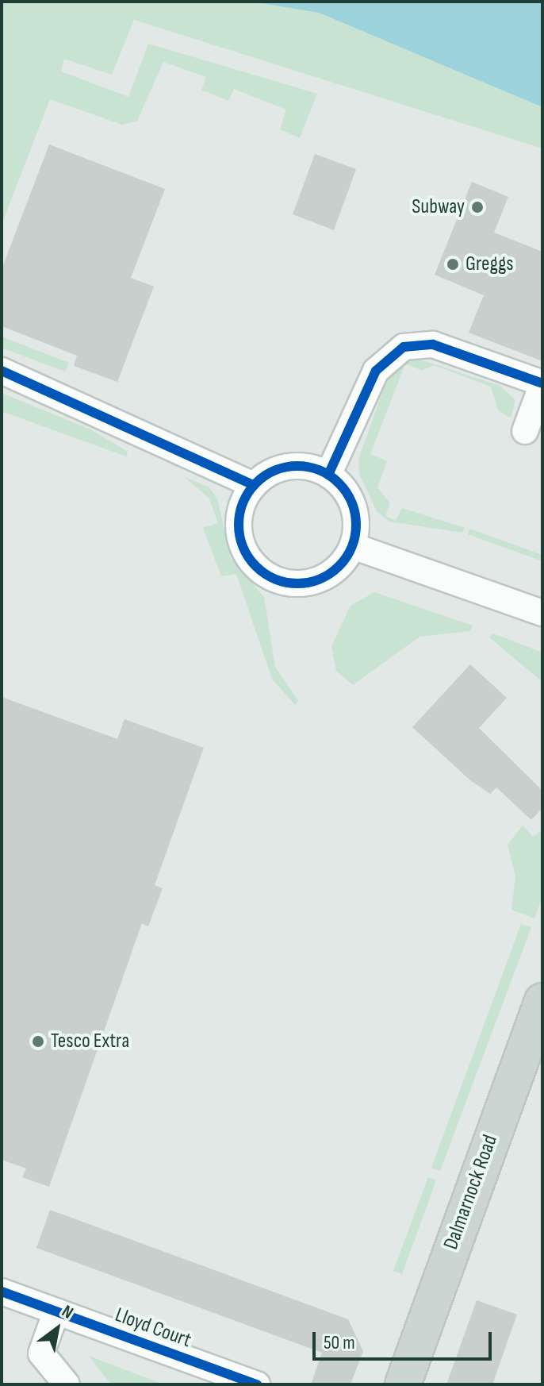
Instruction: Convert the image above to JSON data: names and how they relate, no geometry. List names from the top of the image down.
{
  "streets": {
    "main road": ["Dalmarnock Road"],
    "street": ["Lloyd Court"]
  },
  "places": ["Subway", "Greggs", "Tesco Extra"],
  "scale_bar": "50 m",
  "north": "top right"
}
